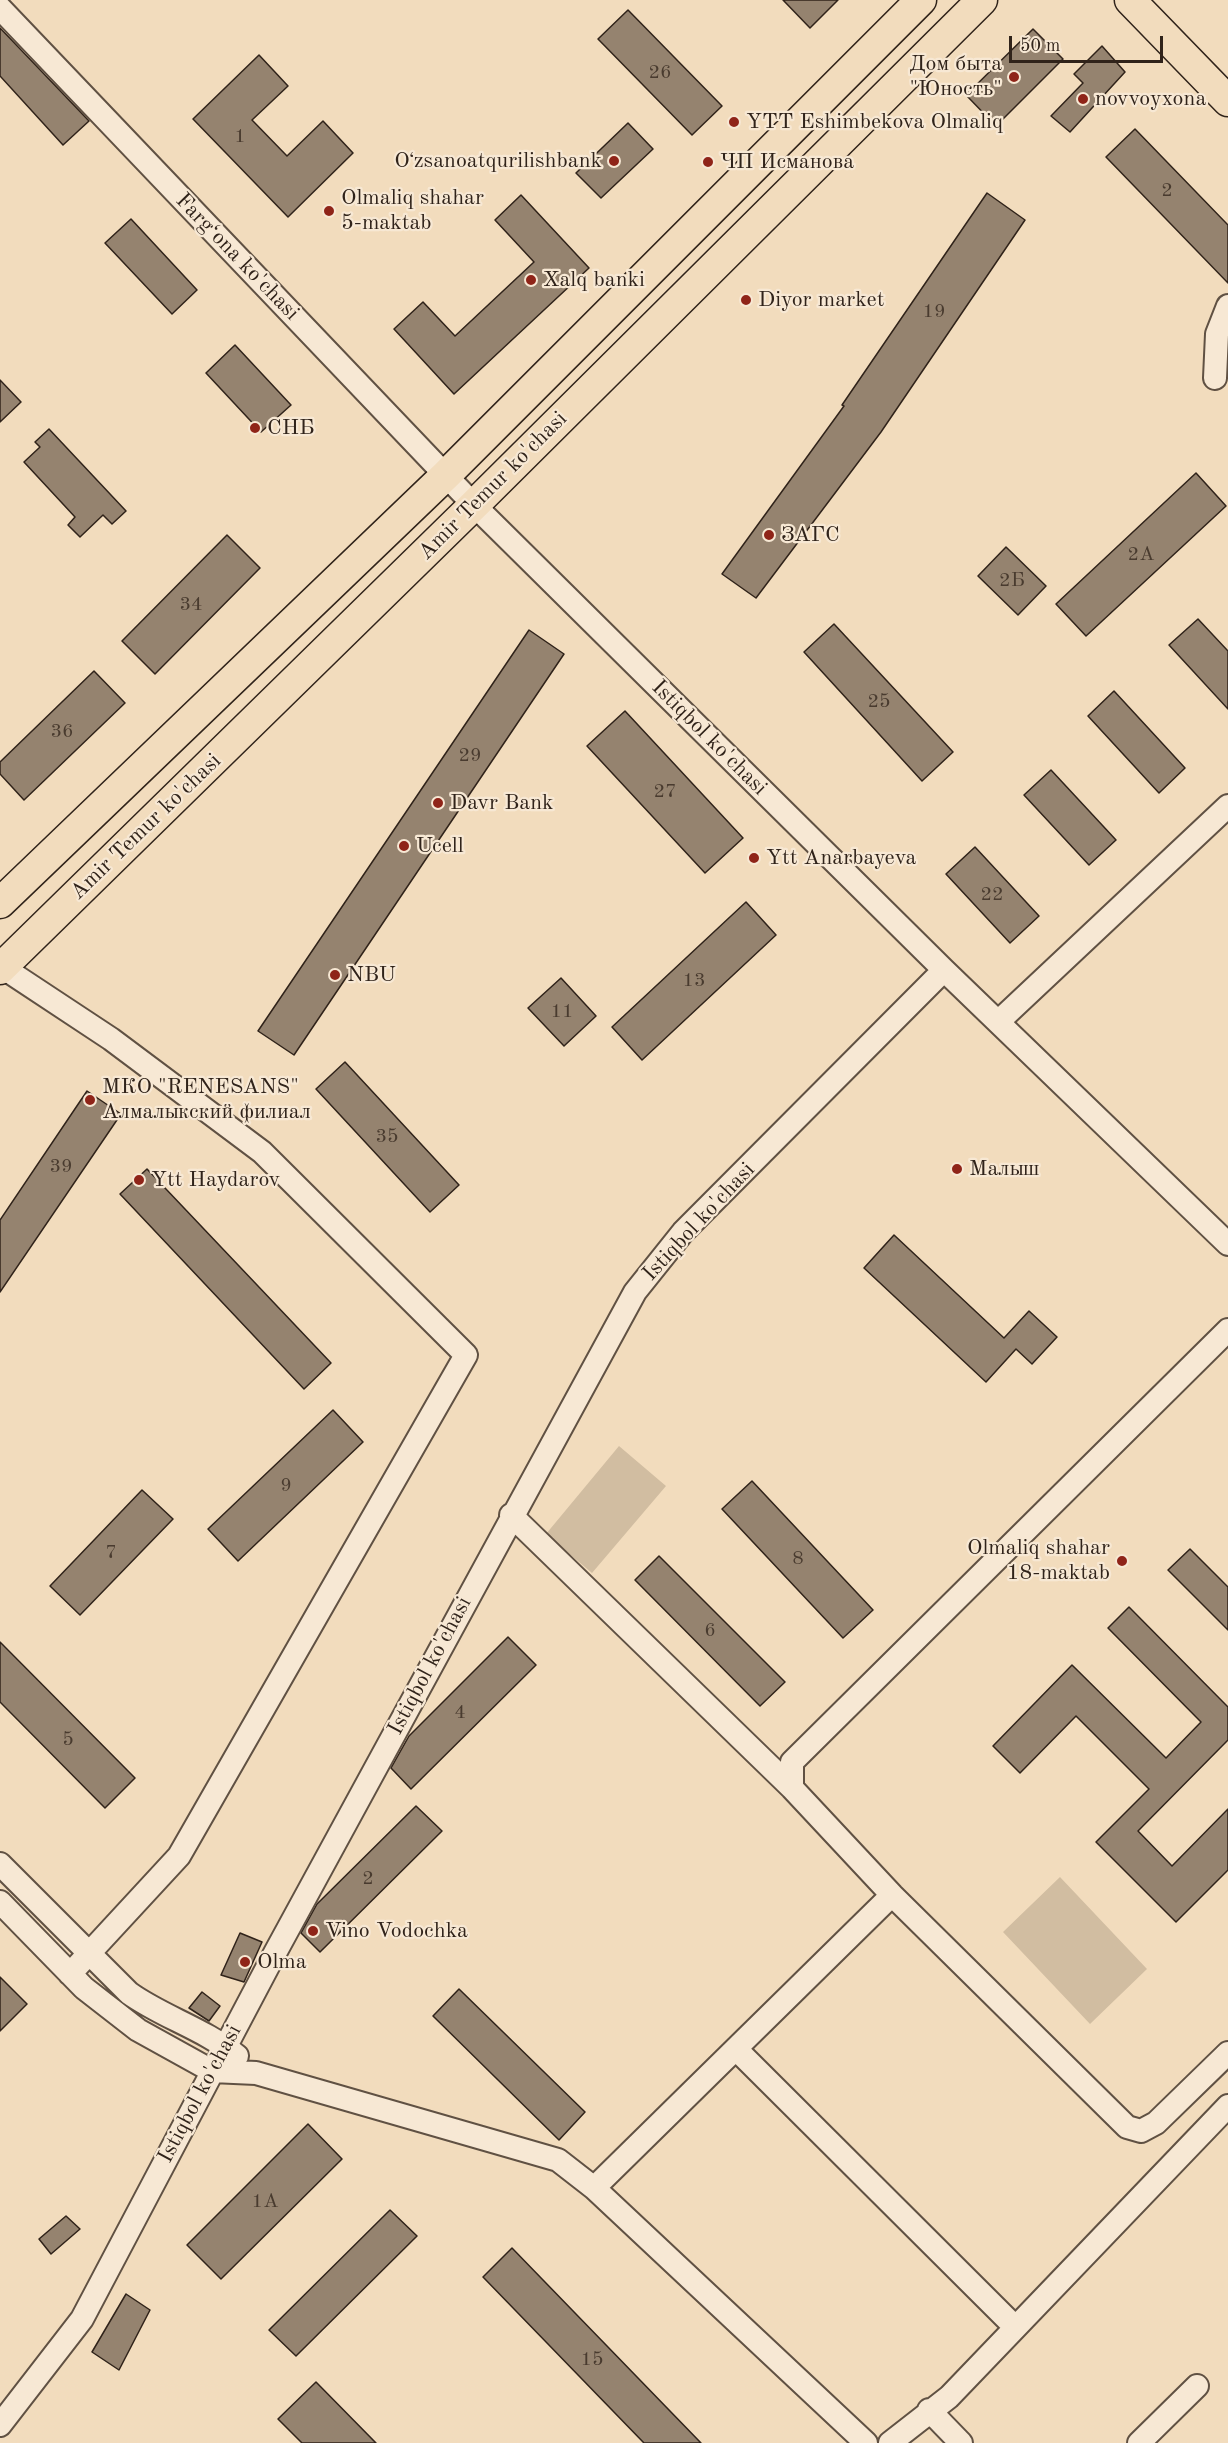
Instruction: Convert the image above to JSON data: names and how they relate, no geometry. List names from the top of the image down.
{
  "streets": {
    "main road": ["Amir Temur ko'chasi"],
    "street": ["Farg‘ona ko'chasi", "Istiqbol ko'chasi"]
  },
  "crossings": [
    ["Farg‘ona ko'chasi", "Amir Temur ko'chasi"],
    ["Farg‘ona ko'chasi", "Istiqbol ko'chasi"],
    ["Amir Temur ko'chasi", "Istiqbol ko'chasi"]
  ],
  "places": [
    "Дом быта \"Юность\"",
    "novvoyxona",
    "YTT Eshimbekova Olmaliq",
    "Oʻzsanoatqurilishbank",
    "ЧП Исманова",
    "Olmaliq shahar 5-maktab",
    "Xalq banki",
    "Diyor market",
    "СНБ",
    "ЗАГС",
    "Davr Bank",
    "Ucell",
    "Ytt Anarbayeva",
    "NBU",
    "МКО \"RENESANS\" Алмалыкский филиал",
    "Малыш",
    "Ytt Haydarov",
    "Olmaliq shahar 18-maktab",
    "Vino Vodochka",
    "Olma"
  ],
  "house_numbers": [
    "26",
    "1",
    "2",
    "19",
    "2А",
    "2Б",
    "34",
    "25",
    "36",
    "29",
    "27",
    "22",
    "13",
    "11",
    "35",
    "39",
    "9",
    "7",
    "8",
    "6",
    "4",
    "5",
    "2",
    "1А",
    "15"
  ],
  "scale_bar": "50 m"
}
